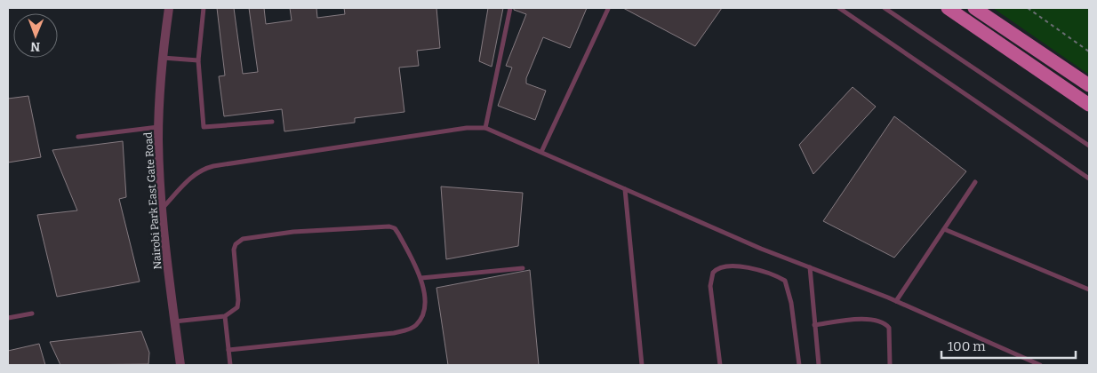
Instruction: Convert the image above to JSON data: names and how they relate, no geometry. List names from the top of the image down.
{
  "streets": {
    "street": ["Nairobi Park East Gate Road"]
  },
  "scale_bar": "100 m",
  "north": "bottom"
}
